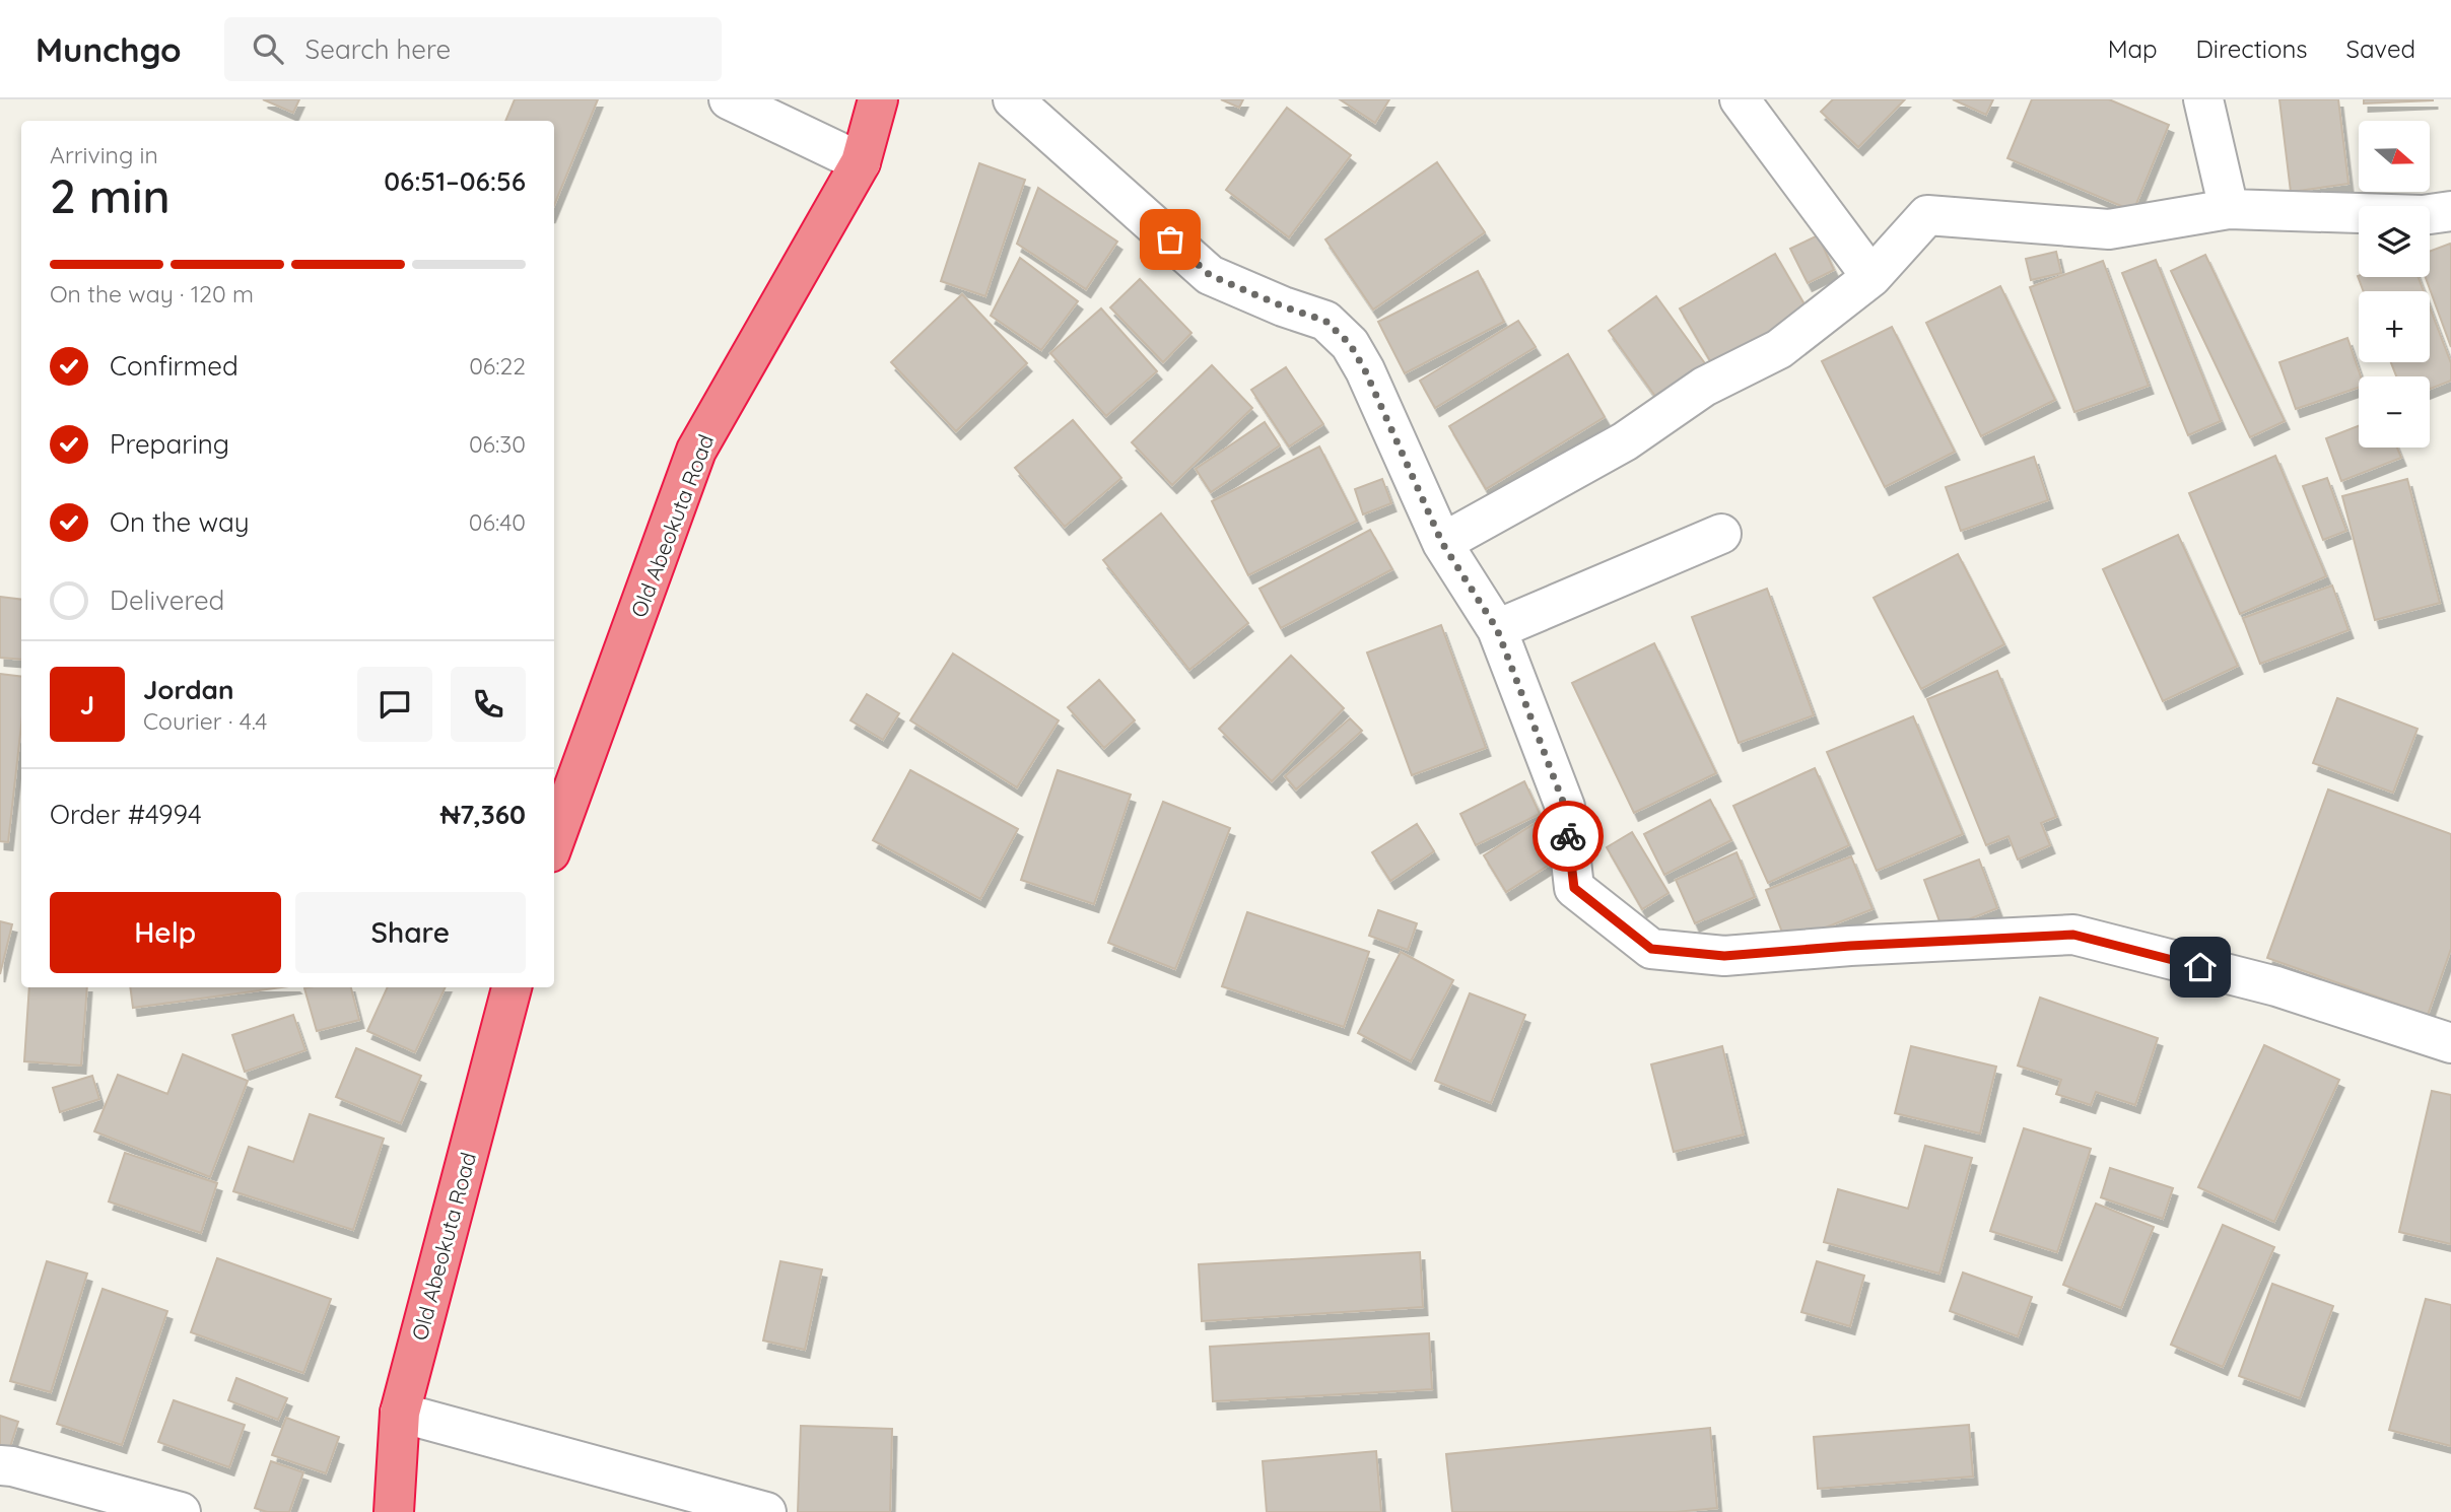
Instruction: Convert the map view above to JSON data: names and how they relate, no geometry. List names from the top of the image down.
{
  "streets": {
    "highway": ["Old Abeokuta Road"]
  },
  "north": "right",
  "page": {
    "header": "Munchgo",
    "search": "Search here",
    "nav": ["Map", "Directions", "Saved"],
    "map_buttons": ["+", "−"],
    "heading": ["2 min", "Arriving in", "06:51–06:56"],
    "panel": [
      "Jordan",
      "Courier · 4.4",
      "Order #4994",
      "₦7,360"
    ],
    "bar": "On the way · 120 m",
    "list": [
      ["Confirmed", "06:22"],
      ["Preparing", "06:30"],
      ["On the way", "06:40"],
      "Delivered"
    ],
    "round": "J",
    "buttons": ["Help", "Share"]
  }
}
